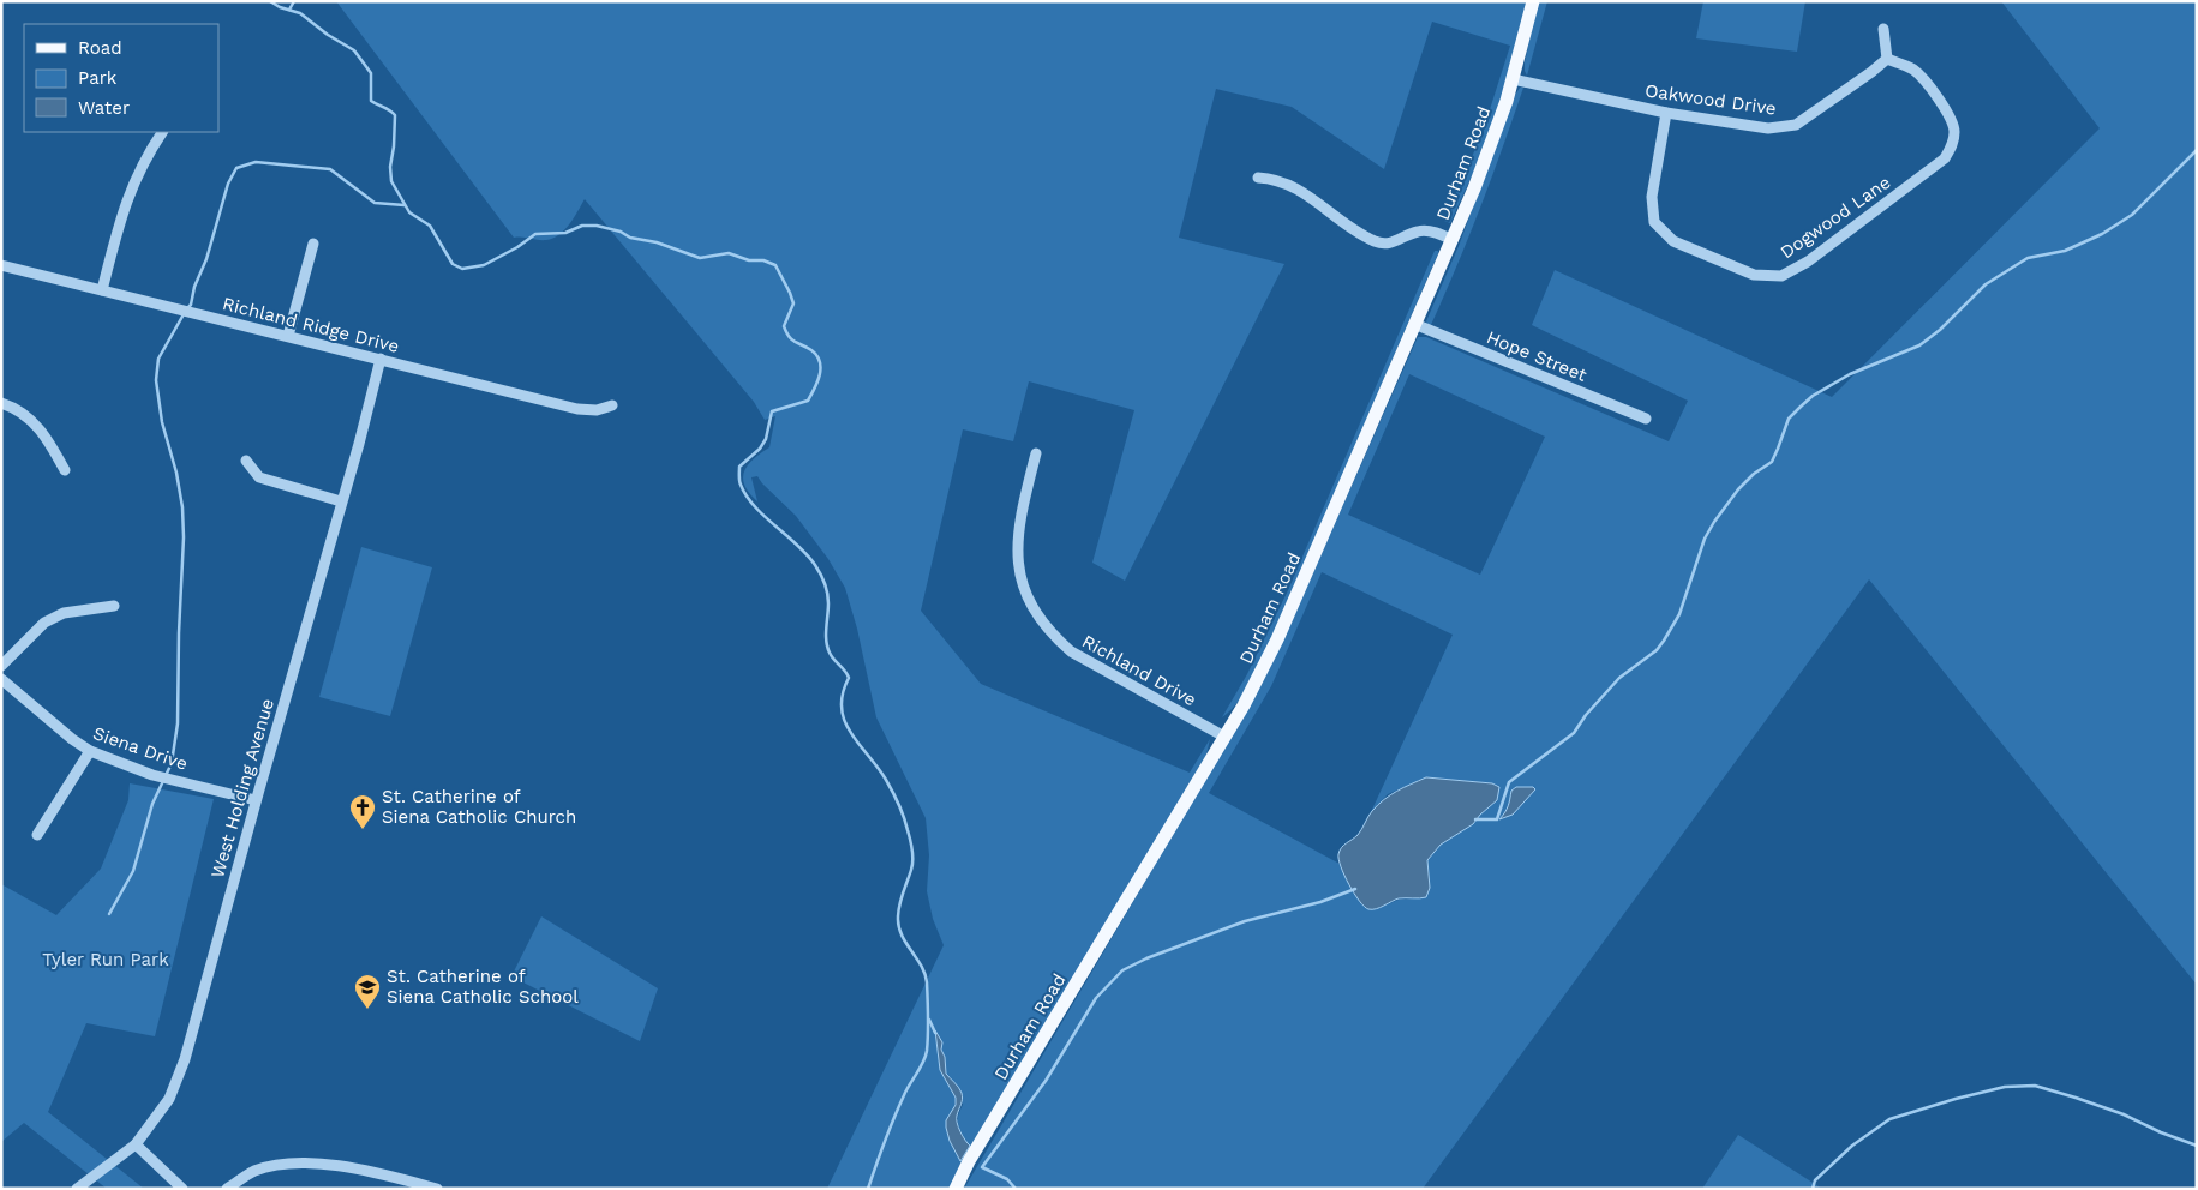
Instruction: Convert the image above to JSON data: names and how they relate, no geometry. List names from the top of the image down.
{
  "streets": {
    "main road": ["Durham Road"],
    "street": [
      "Oakwood Drive",
      "Dogwood Lane",
      "Richland Ridge Drive",
      "Hope Street",
      "Richland Drive",
      "Siena Drive",
      "West Holding Avenue"
    ]
  },
  "crossings": [
    ["Oakwood Drive", "Durham Road"],
    ["Oakwood Drive", "Dogwood Lane"],
    ["Durham Road", "Hope Street"],
    ["Durham Road", "Richland Drive"],
    ["Richland Ridge Drive", "West Holding Avenue"],
    ["Siena Drive", "West Holding Avenue"]
  ],
  "parks": ["Tyler Run Park"],
  "places": {
    "church": ["St. Catherine of Siena Catholic Church"],
    "school or university": ["St. Catherine of Siena Catholic School"]
  },
  "legend": ["Road", "Park", "Water"]
}
